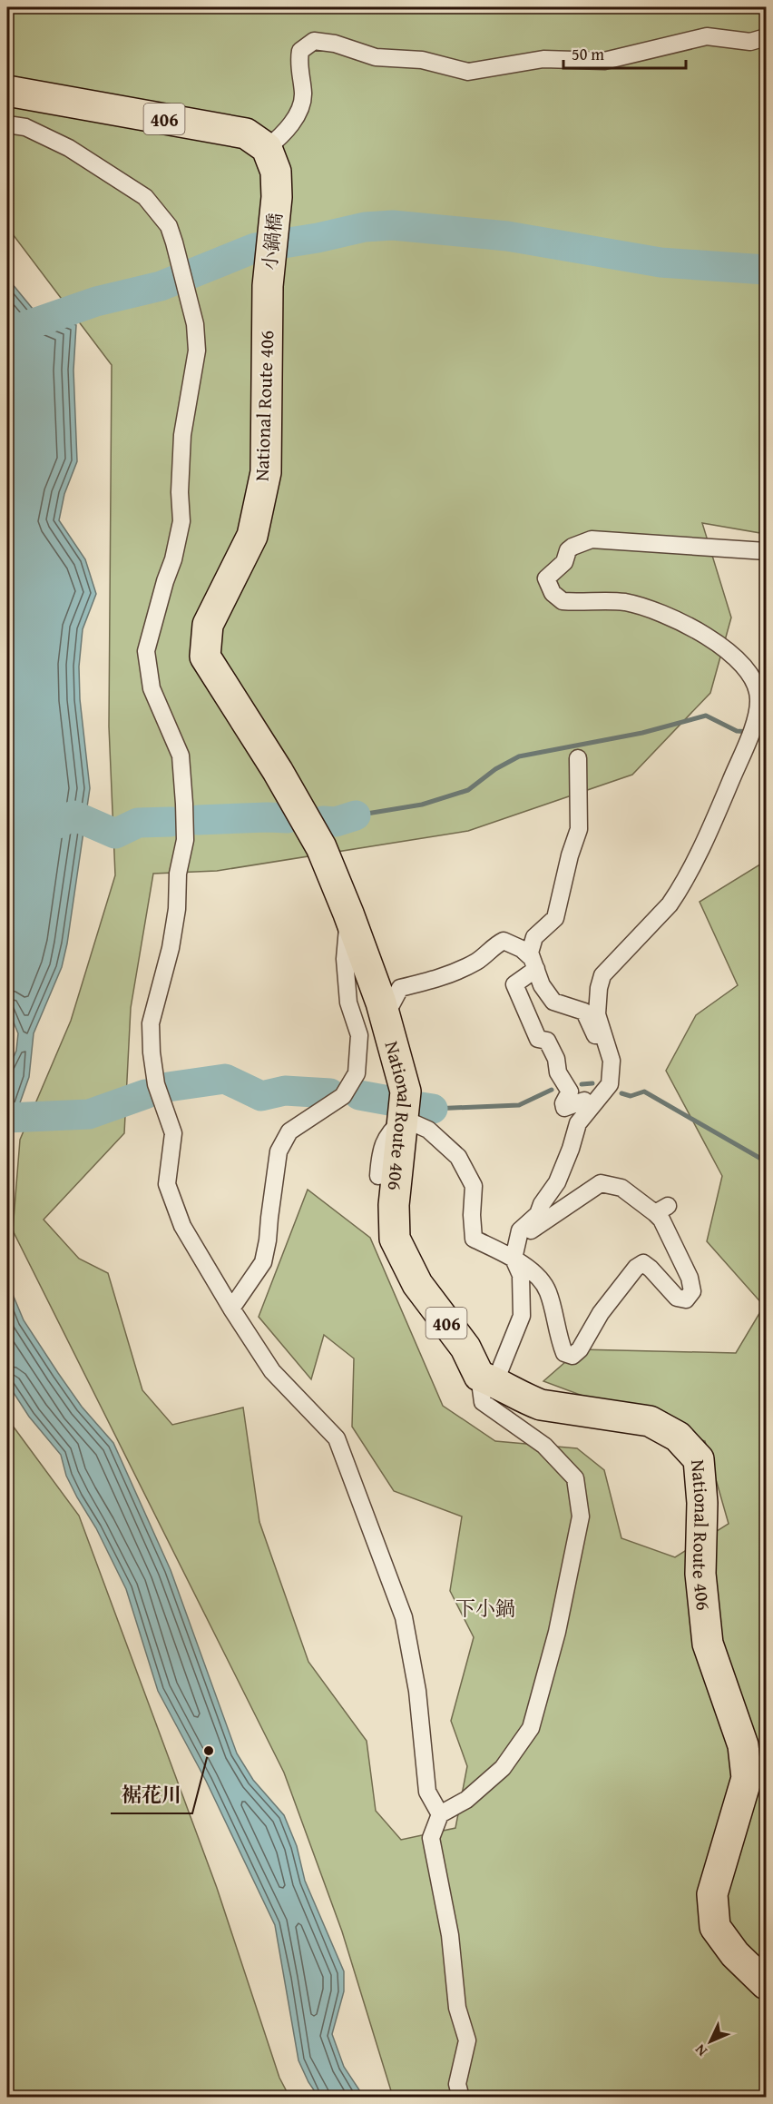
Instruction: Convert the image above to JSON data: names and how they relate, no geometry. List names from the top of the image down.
{
  "streets": {
    "highway": ["406", "小鍋橋", "National Route 406"]
  },
  "crossings": [
    ["406", "小鍋橋"],
    ["小鍋橋", "National Route 406"]
  ],
  "districts": ["下小鍋"],
  "places": ["裾花川"],
  "scale_bar": "50 m",
  "north": "bottom left"
}
